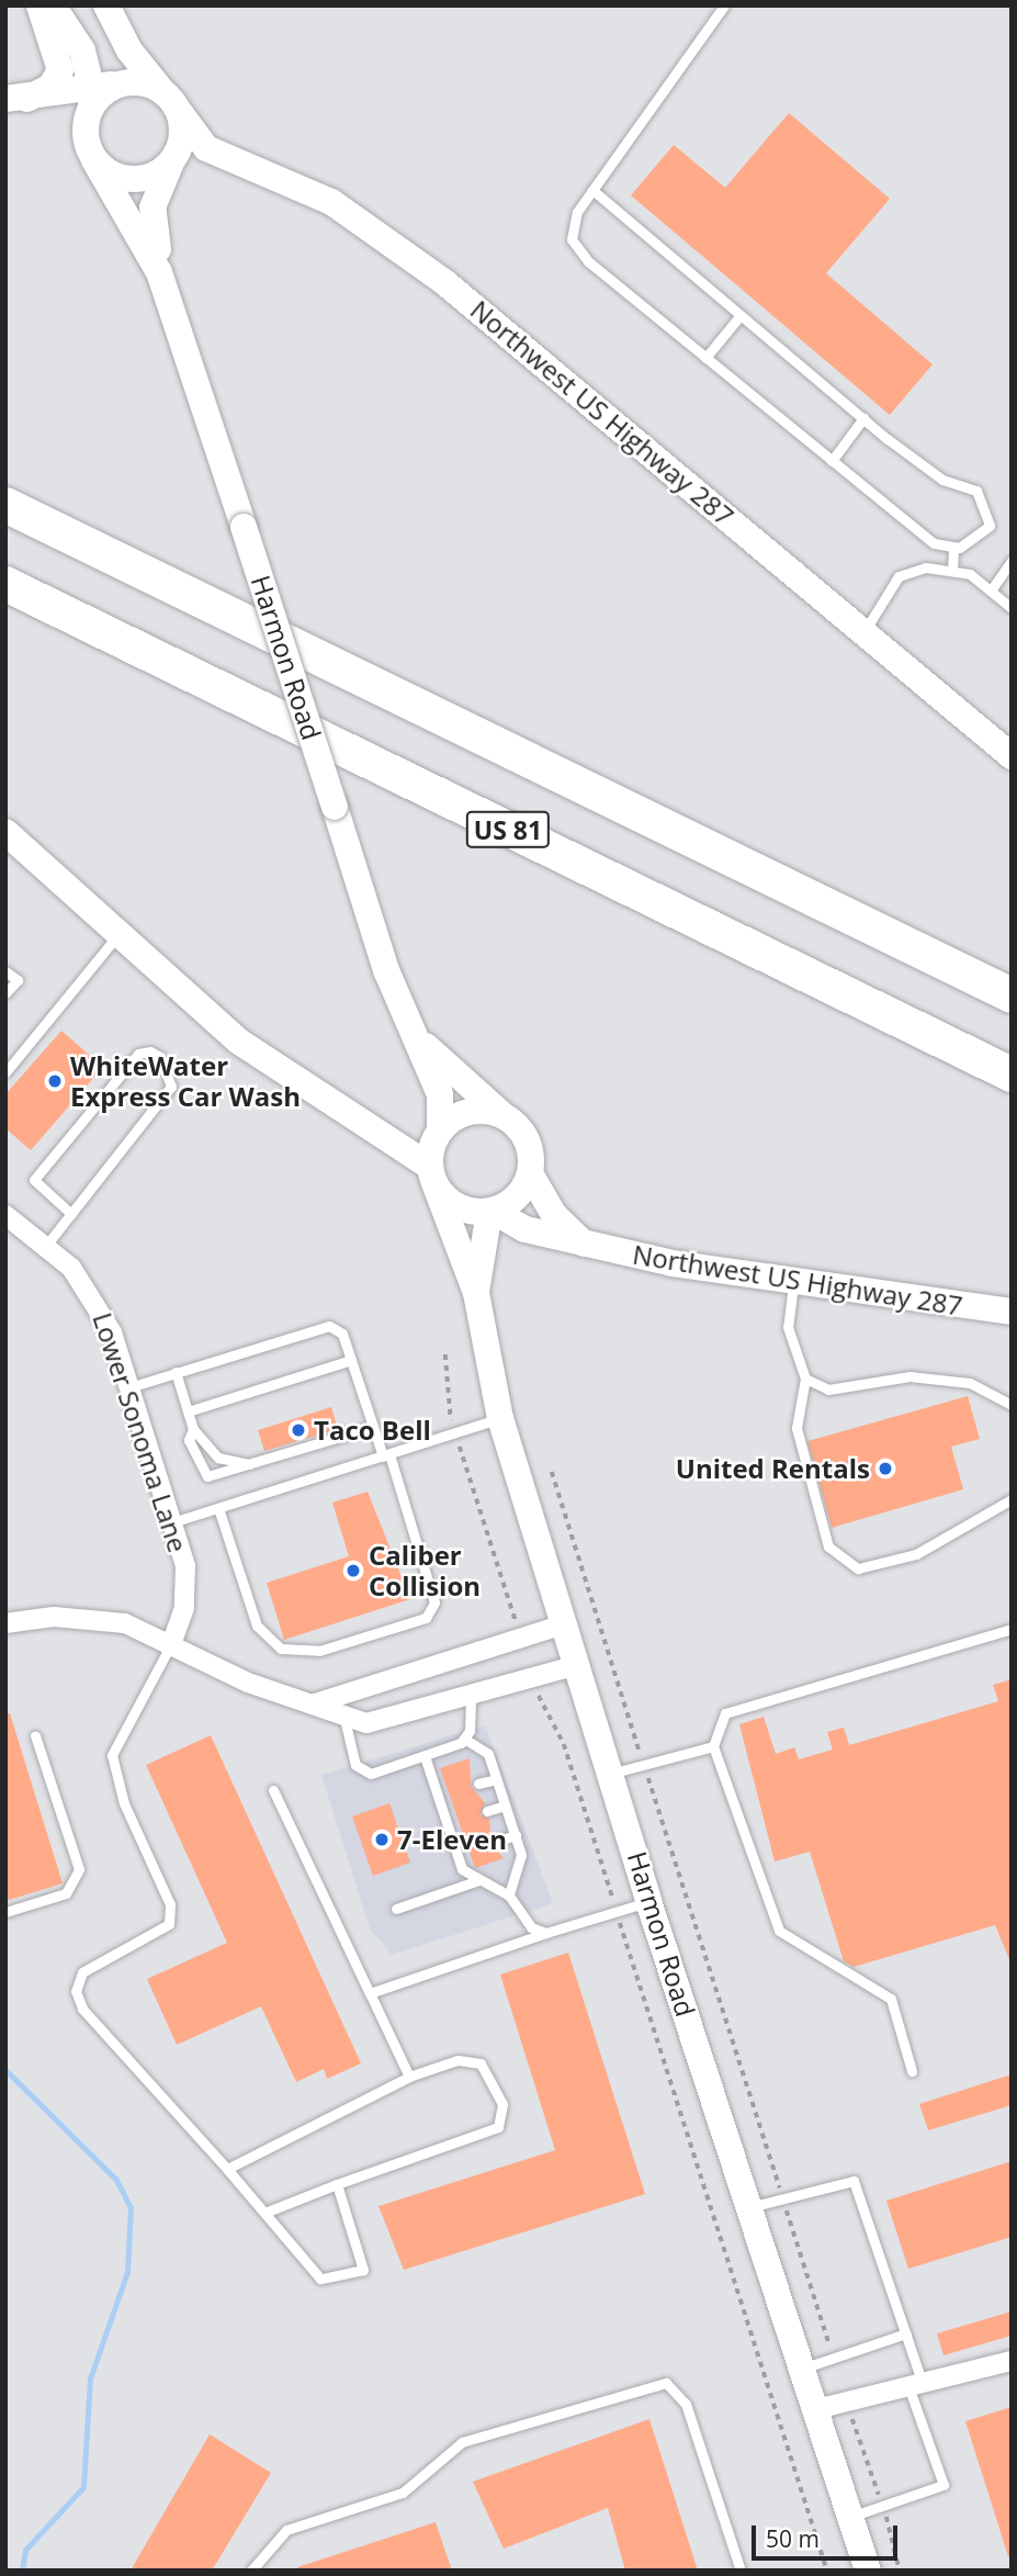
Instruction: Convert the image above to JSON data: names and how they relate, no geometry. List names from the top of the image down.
{
  "streets": {
    "highway": ["US 81"],
    "main road": ["Northwest US Highway 287", "Harmon Road"],
    "street": ["Lower Sonoma Lane"]
  },
  "crossings": [
    ["Northwest US Highway 287", "Harmon Road"]
  ],
  "places": [
    "WhiteWater Express Car Wash",
    "Taco Bell",
    "United Rentals",
    "Caliber Collision",
    "7-Eleven"
  ],
  "scale_bar": "50 m"
}
